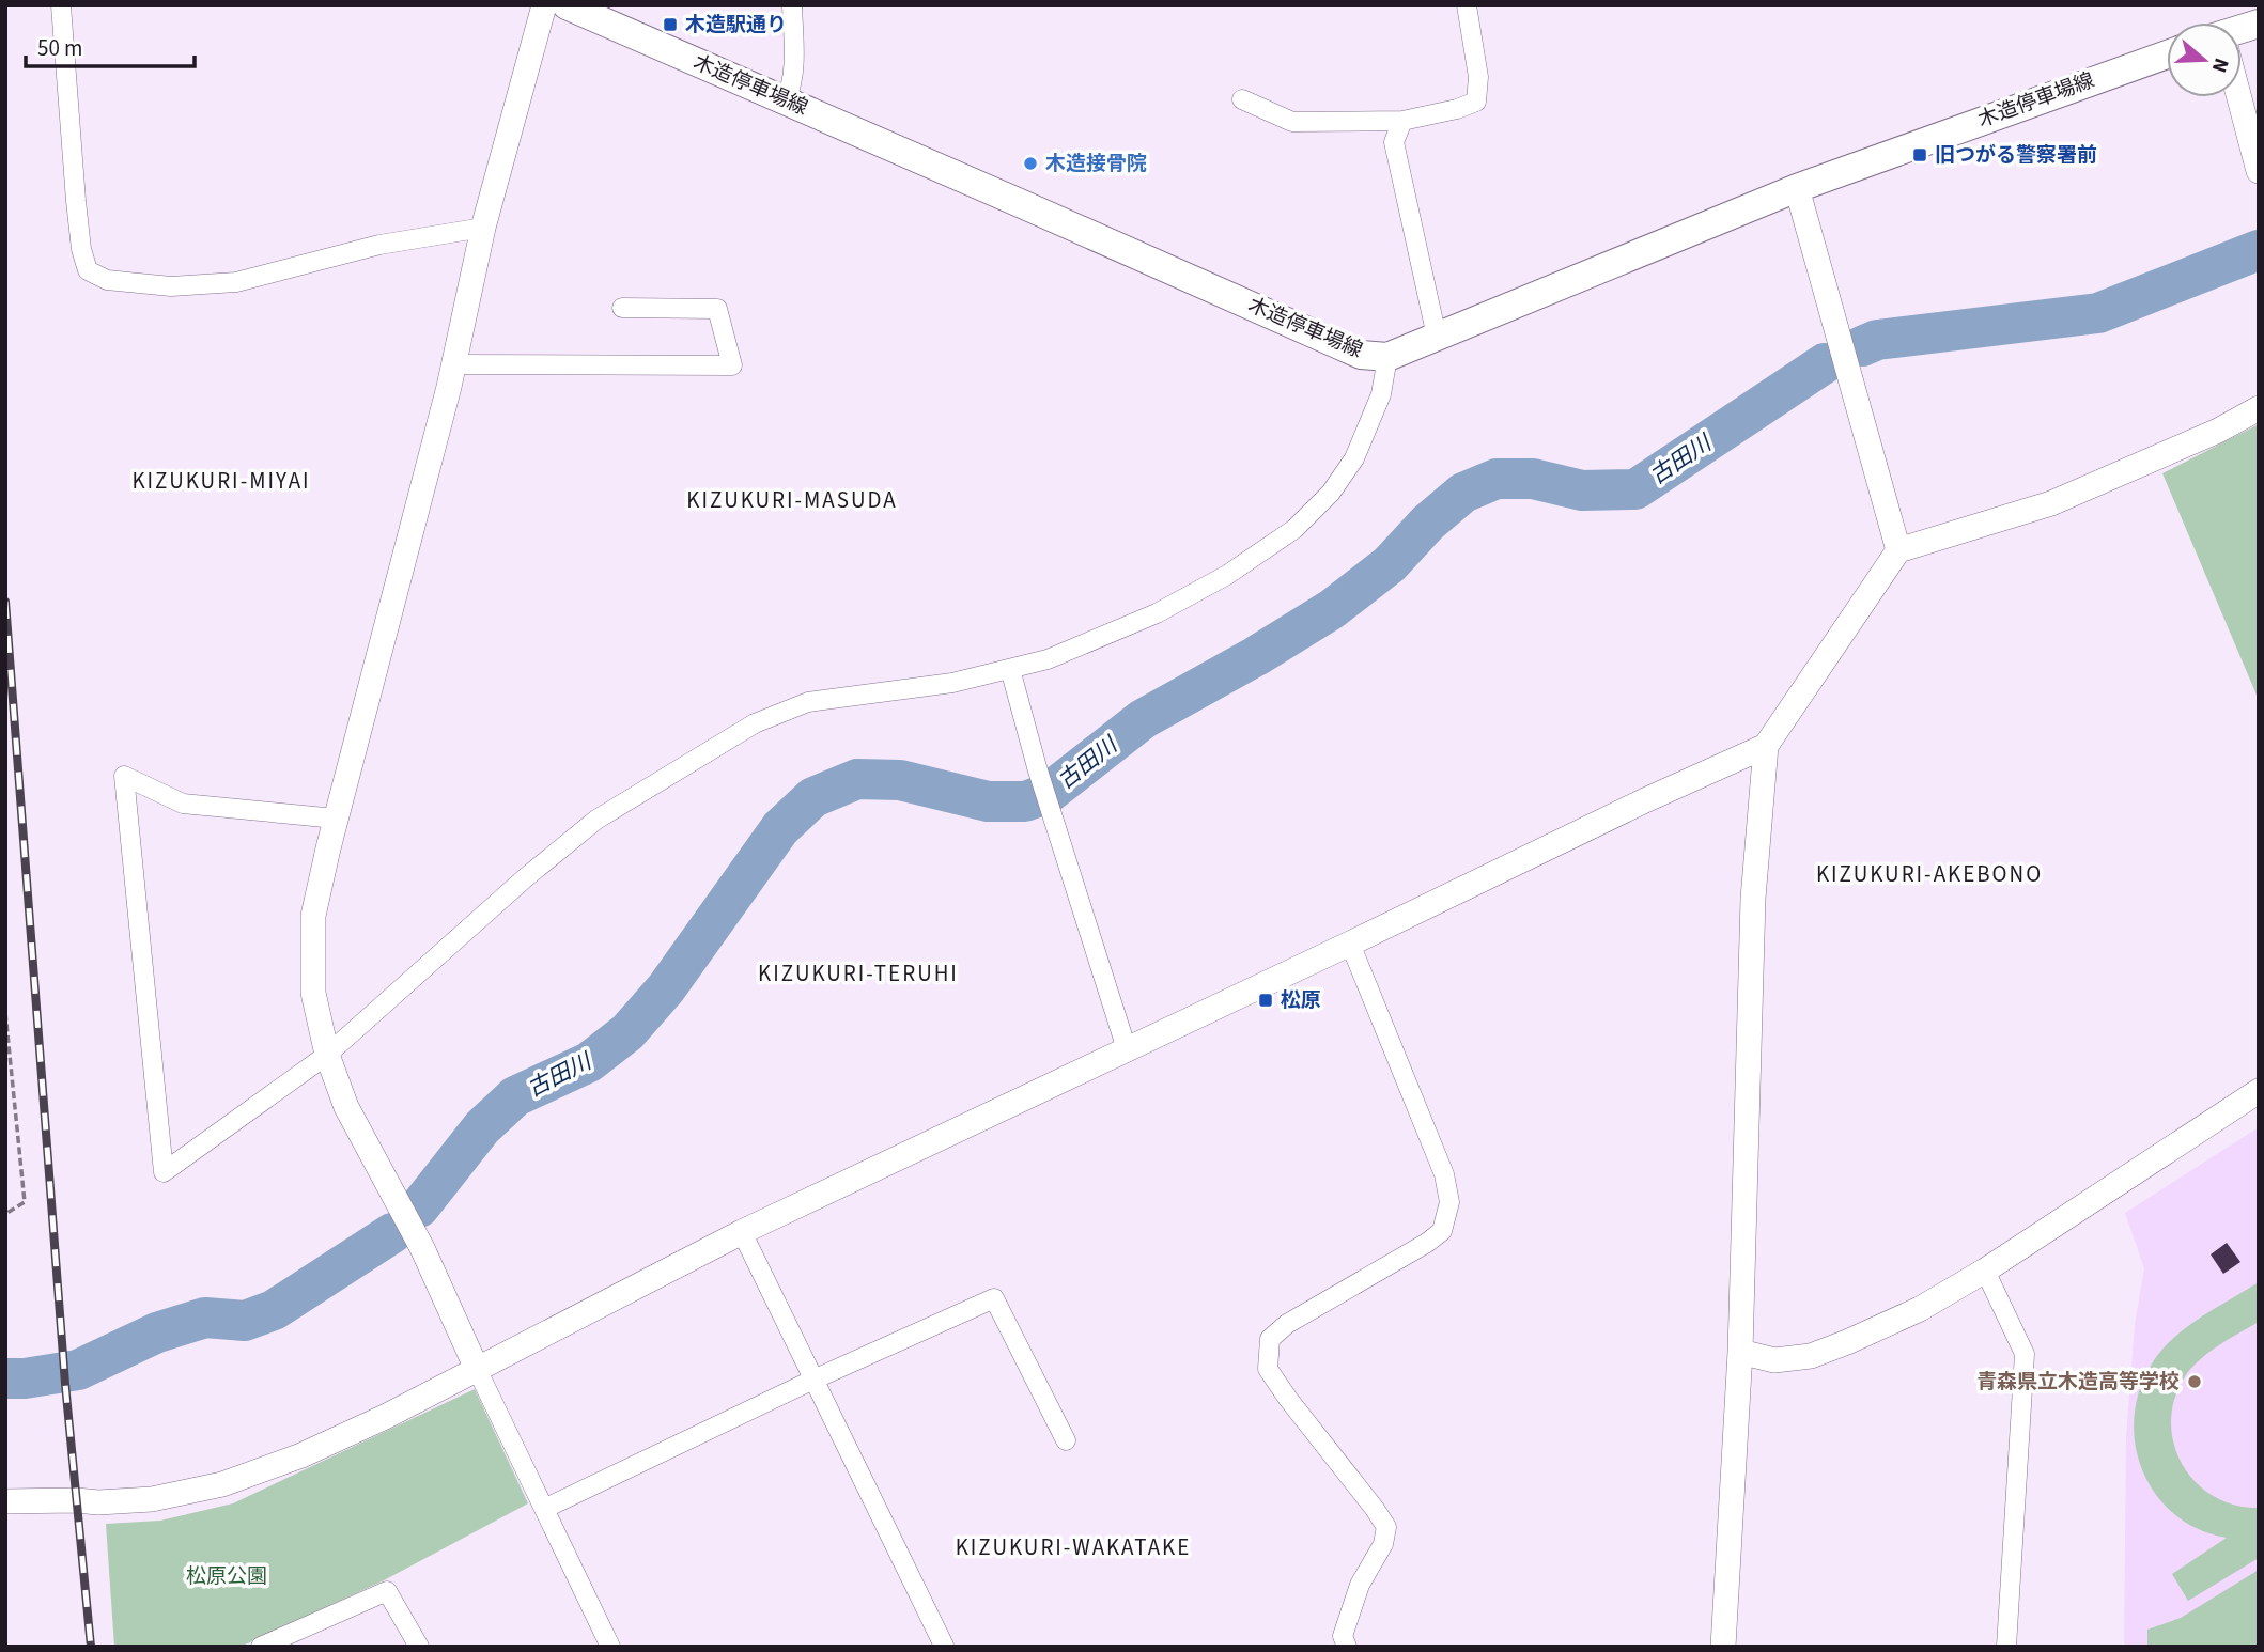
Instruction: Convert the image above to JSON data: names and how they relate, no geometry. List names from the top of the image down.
{
  "streets": {
    "main road": ["木造停車場線"]
  },
  "districts": [
    "KIZUKURI-MIYAI",
    "KIZUKURI-MASUDA",
    "KIZUKURI-AKEBONO",
    "KIZUKURI-TERUHI",
    "KIZUKURI-WAKATAKE"
  ],
  "water": ["古田川"],
  "parks": ["松原公園"],
  "places": {
    "transit": ["木造駅通り", "旧つがる警察署前", "松原"],
    "other": ["木造接骨院", "青森県立木造高等学校"]
  },
  "scale_bar": "50 m",
  "north": "right"
}
